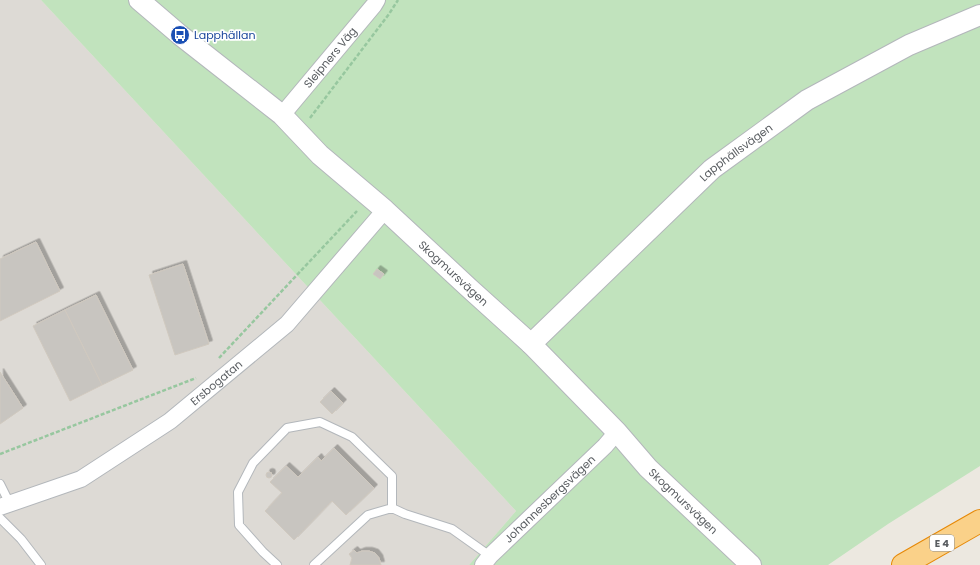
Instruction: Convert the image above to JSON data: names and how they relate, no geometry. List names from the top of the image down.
{
  "streets": {
    "highway": ["E 4"],
    "street": [
      "Sleipners Väg",
      "Lapphällsvägen",
      "Skogmursvägen",
      "Ersbogatan",
      "Johannesbergsvägen"
    ]
  },
  "crossings": [
    ["Sleipners Väg", "Skogmursvägen"],
    ["Lapphällsvägen", "Skogmursvägen"],
    ["Skogmursvägen", "Ersbogatan"],
    ["Skogmursvägen", "Johannesbergsvägen"]
  ],
  "places": {
    "bus stop": ["Lapphällan"]
  }
}
